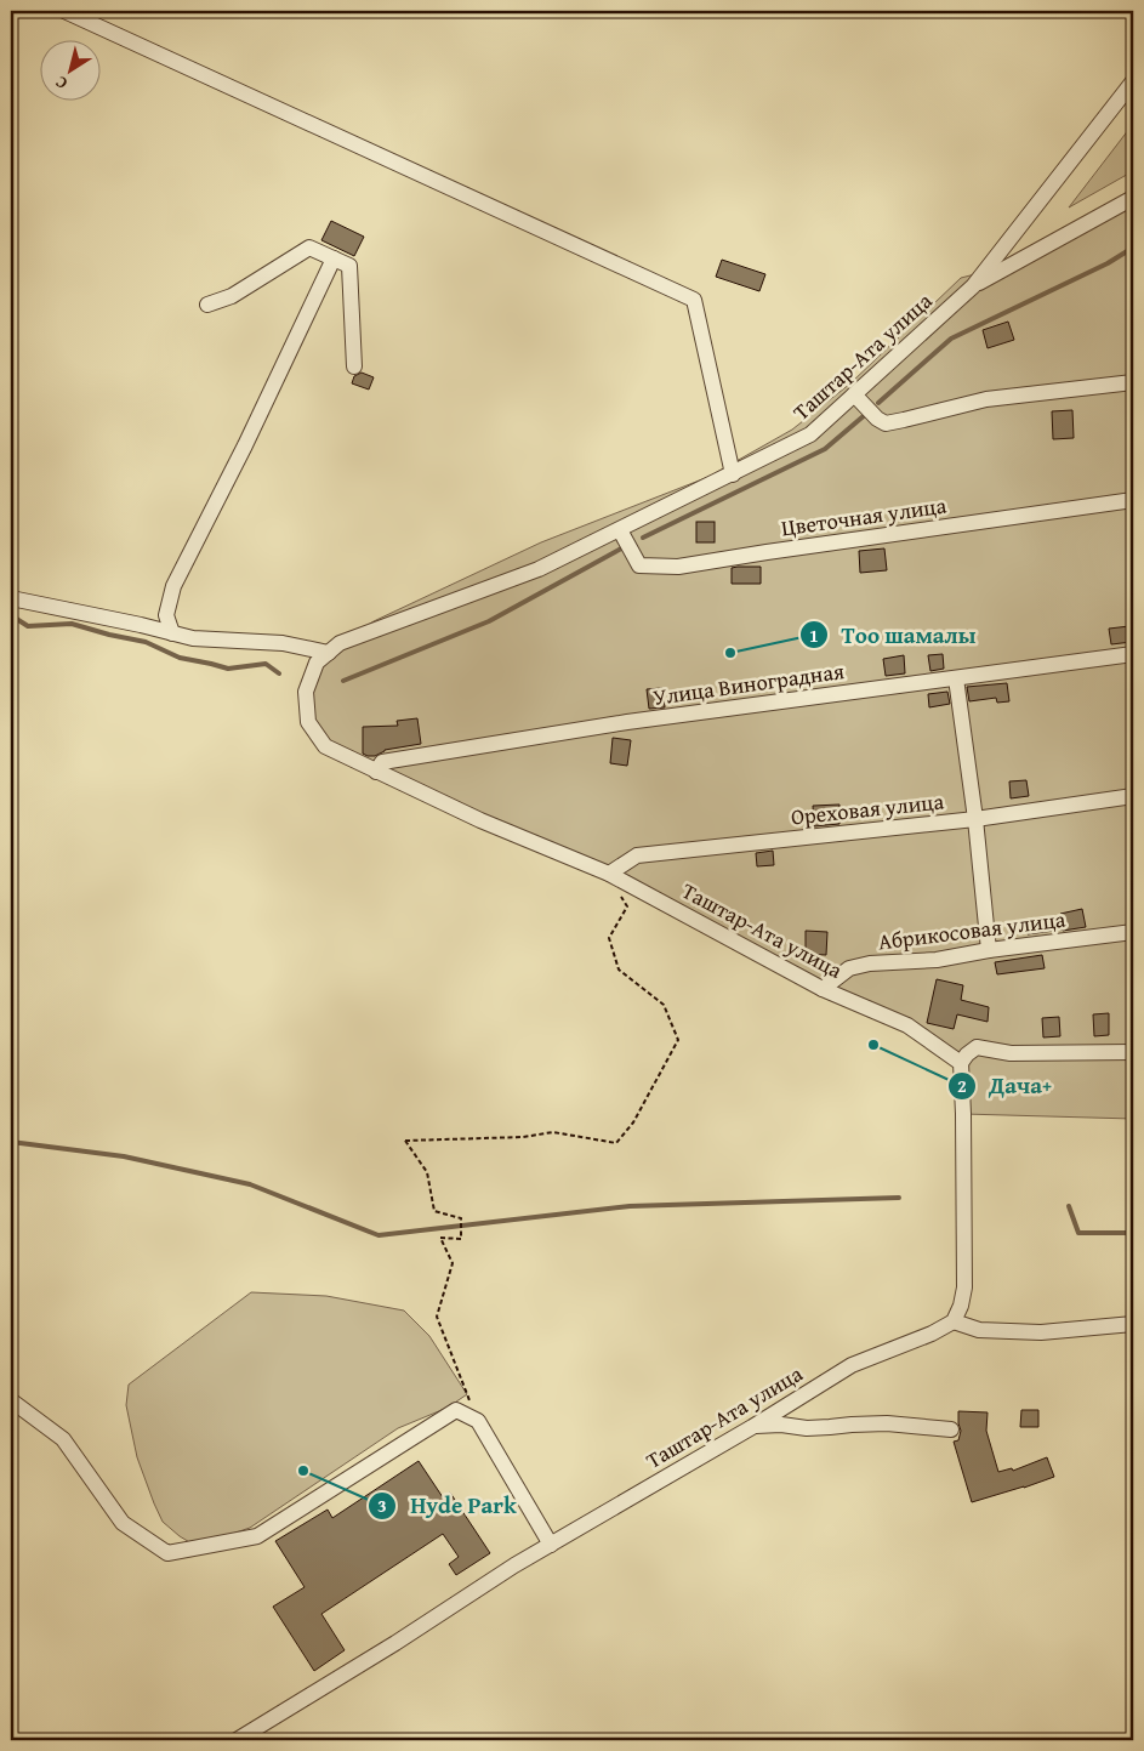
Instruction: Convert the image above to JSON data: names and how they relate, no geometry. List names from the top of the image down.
{
  "streets": {
    "street": [
      "Таштар-Ата улица",
      "Цветочная улица",
      "Улица Виноградная",
      "Ореховая улица",
      "Абрикосовая улица"
    ]
  },
  "crossings": [
    ["Таштар-Ата улица", "Цветочная улица"],
    ["Таштар-Ата улица", "Улица Виноградная"],
    ["Таштар-Ата улица", "Ореховая улица"],
    ["Таштар-Ата улица", "Абрикосовая улица"]
  ],
  "places": ["Тоо шамалы", "Дача+", "Hyde Park"],
  "north": "bottom left"
}
